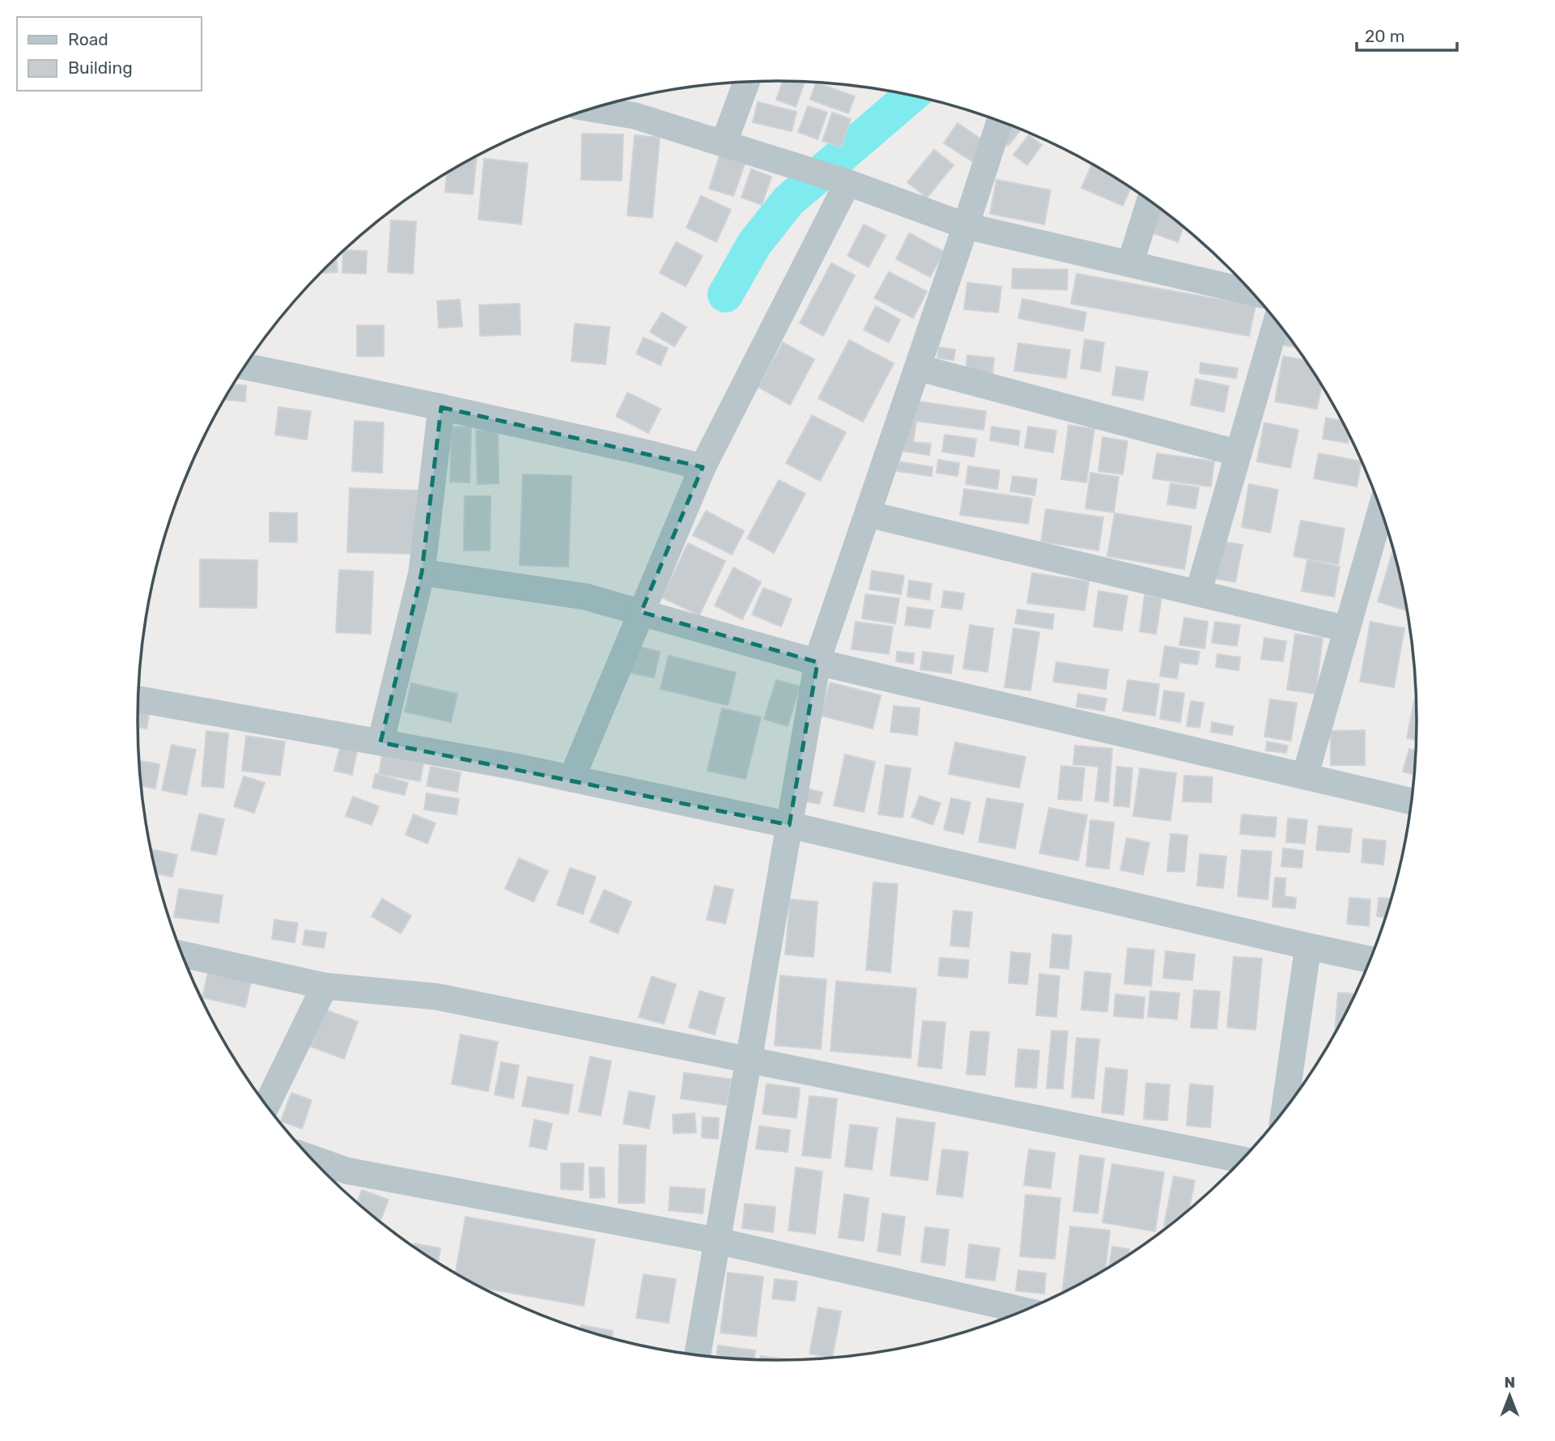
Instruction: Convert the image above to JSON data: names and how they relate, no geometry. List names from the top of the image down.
{
  "legend": ["Road", "Building"],
  "scale_bar": "20 m",
  "north": "top"
}
